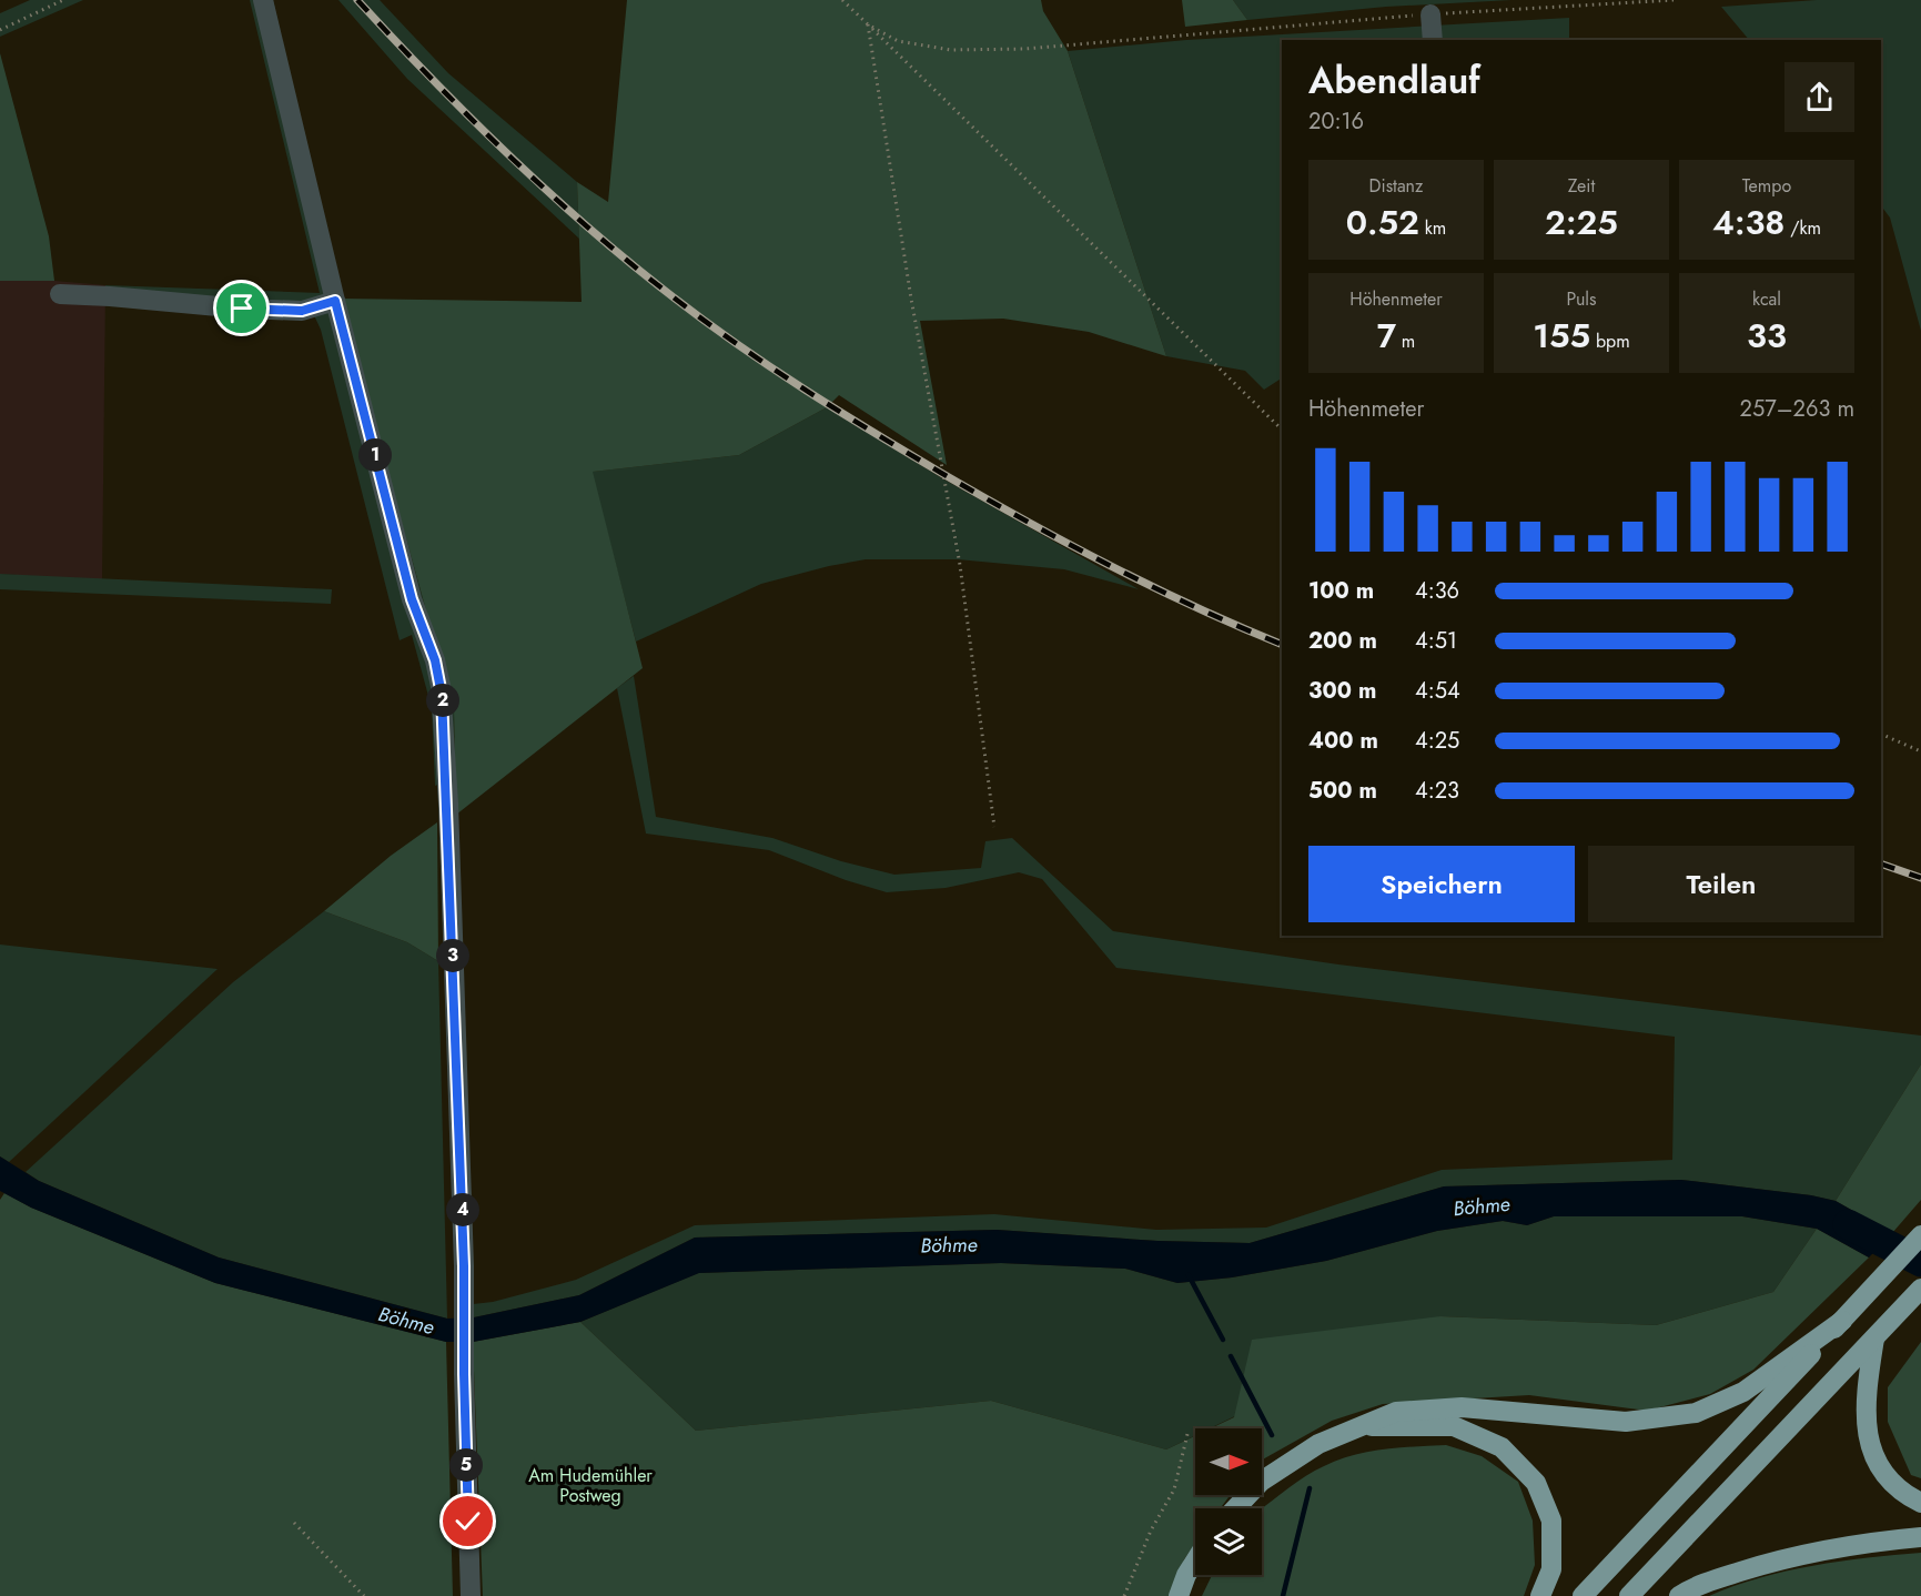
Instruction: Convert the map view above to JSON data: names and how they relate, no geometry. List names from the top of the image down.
{
  "water": ["Böhme"],
  "parks": ["Am Hudemühler Postweg"],
  "north": "right",
  "page": {
    "heading": ["Abendlauf", "20:16"],
    "stats": [
      ["Distanz", "0.52 km"],
      ["Zeit", "2:25"],
      ["Tempo", "4:38 /km"],
      ["Höhenmeter", "7 m"],
      ["Puls", "155 bpm"],
      ["kcal", "33"]
    ],
    "chart": ["Höhenmeter", "257–263 m"],
    "pins": [
      "1",
      "2",
      "3",
      "4",
      "5"
    ],
    "list": [
      {
        "name": "100 m",
        "note": "4:36"
      },
      {
        "name": "200 m",
        "note": "4:51"
      },
      {
        "name": "300 m",
        "note": "4:54"
      },
      {
        "name": "400 m",
        "note": "4:25"
      },
      {
        "name": "500 m",
        "note": "4:23"
      }
    ],
    "buttons": ["Speichern", "Teilen"]
  }
}
